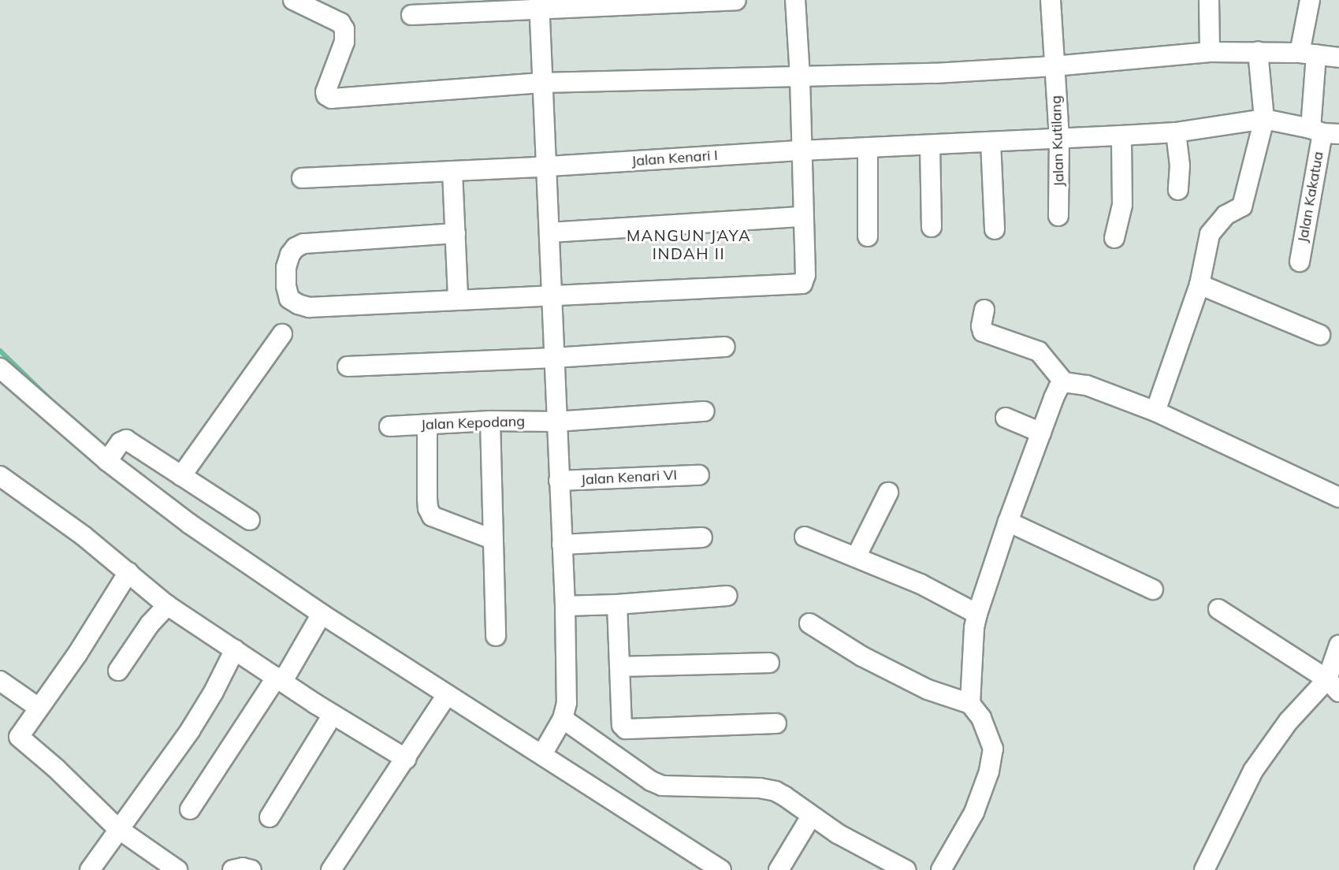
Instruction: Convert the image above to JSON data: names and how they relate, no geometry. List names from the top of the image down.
{
  "streets": {
    "street": [
      "Jalan Kutilang",
      "Jalan Kenari I",
      "Jalan Kakatua",
      "Jalan Kepodang",
      "Jalan Kenari VI"
    ]
  },
  "crossings": [
    ["Jalan Kutilang", "Jalan Kenari I"]
  ],
  "districts": ["MANGUN JAYA INDAH II"]
}
